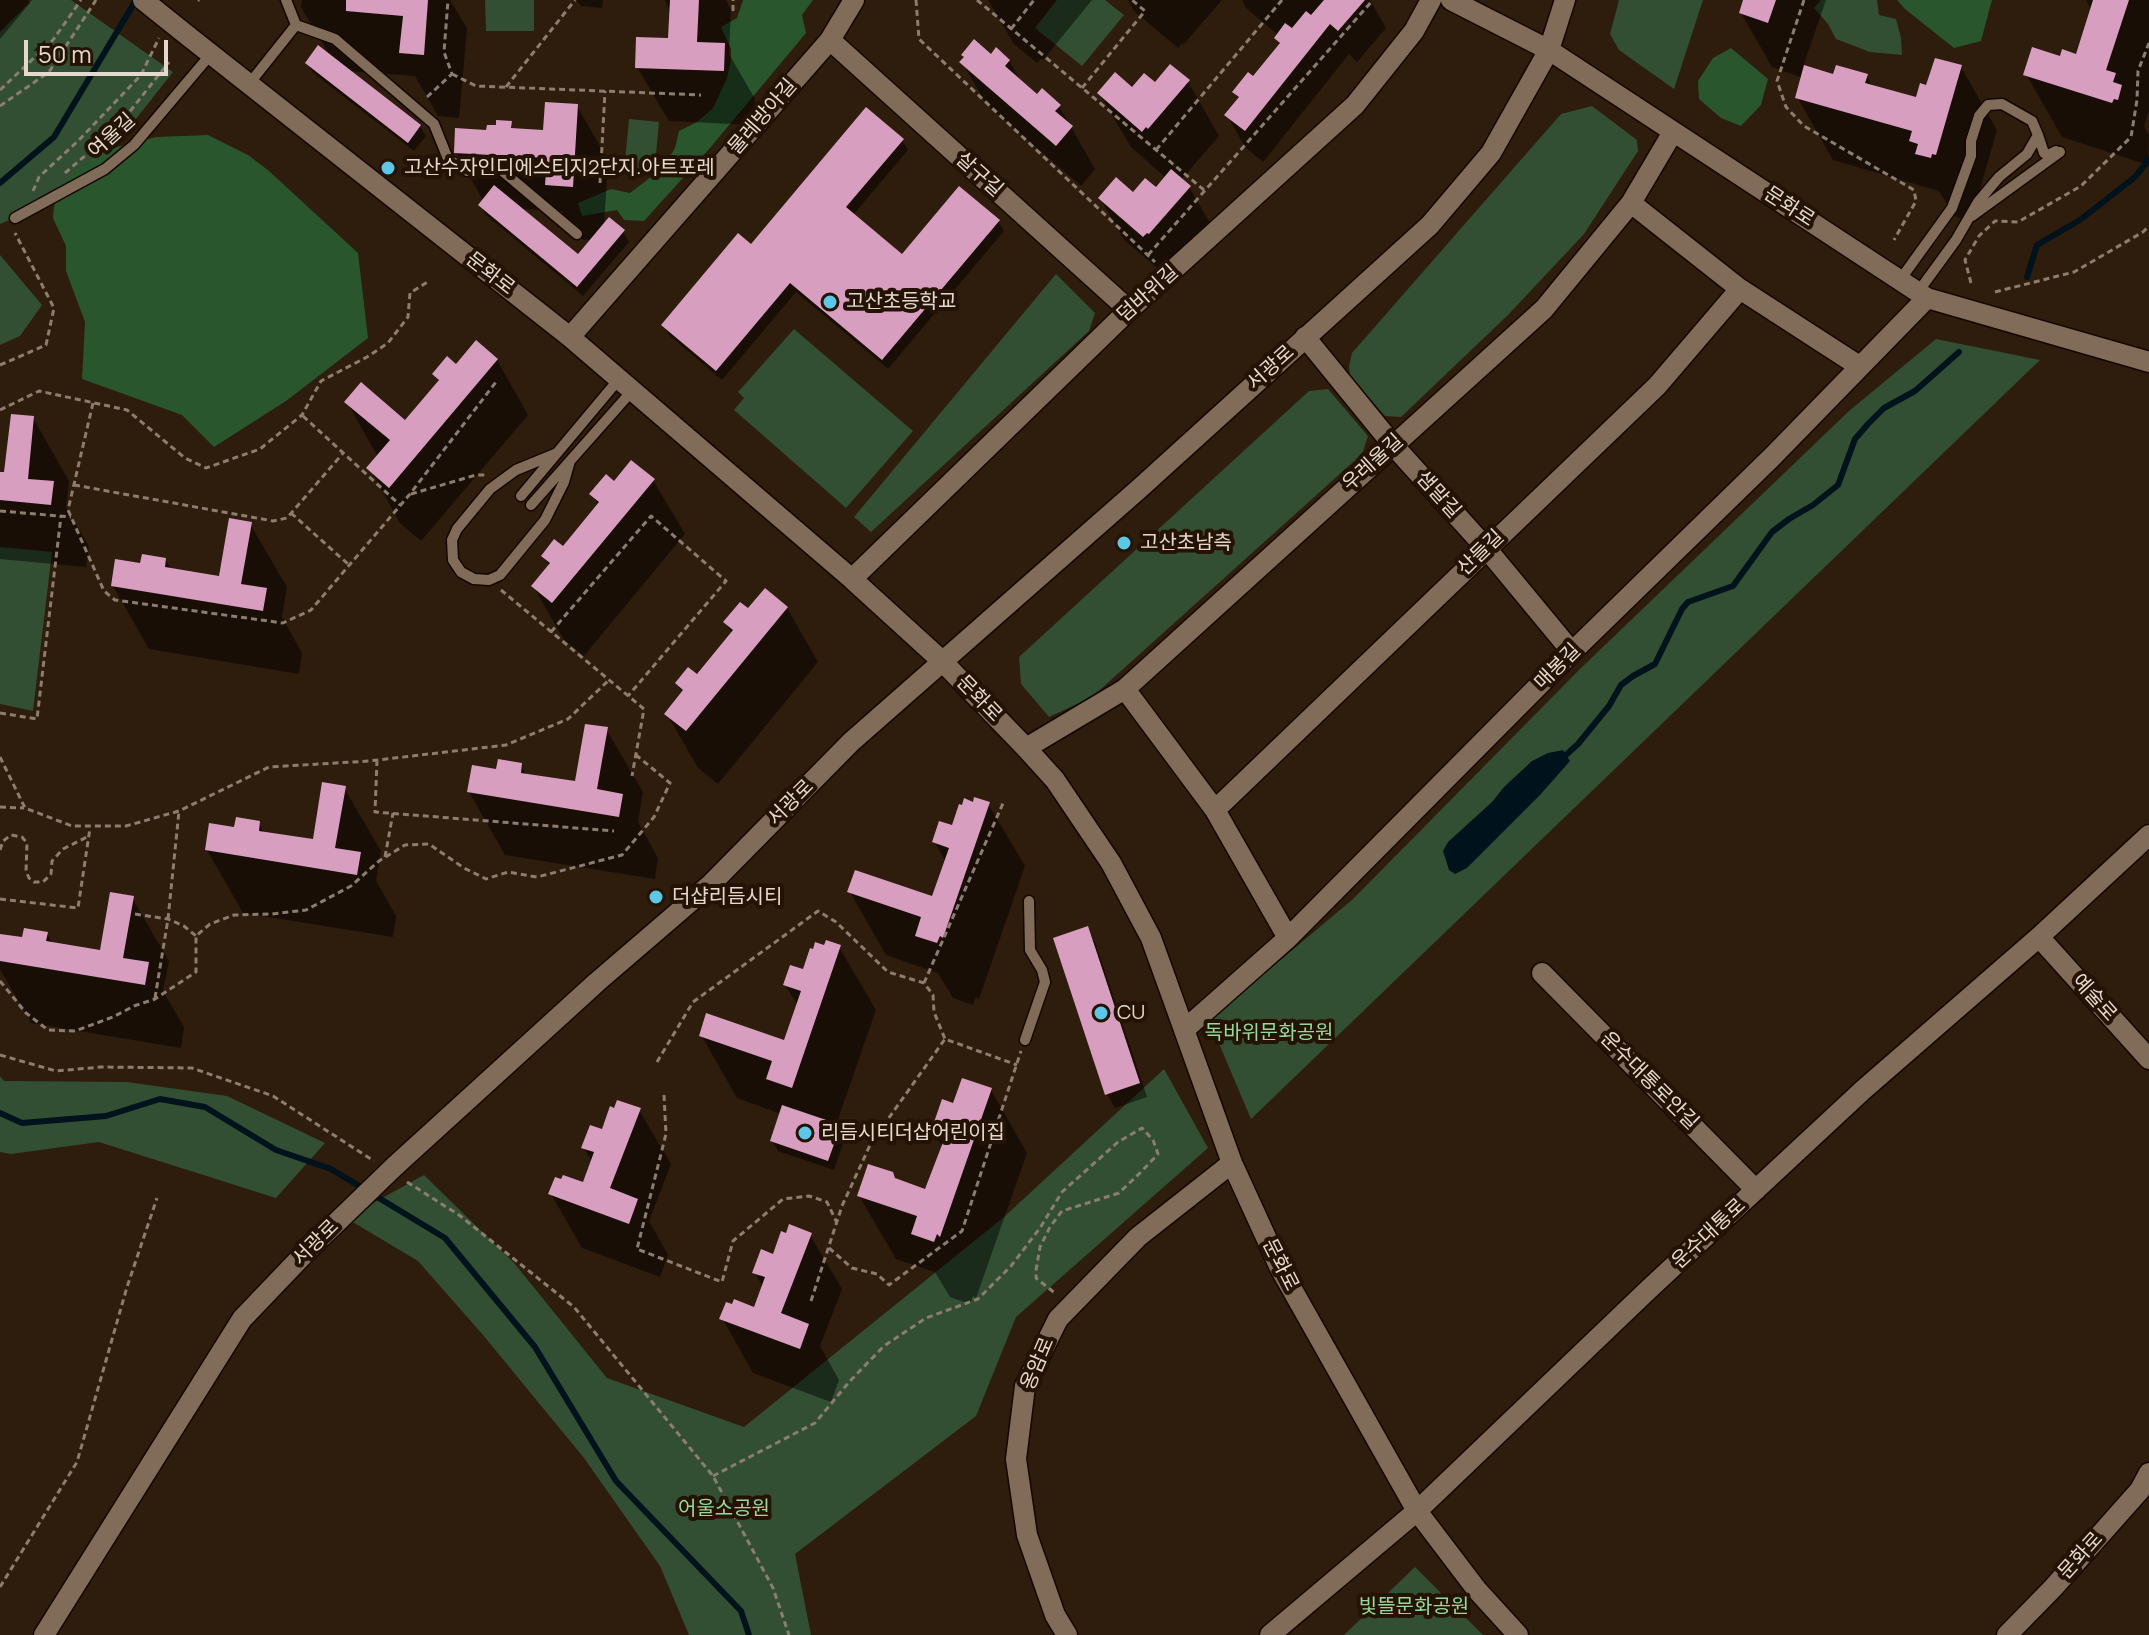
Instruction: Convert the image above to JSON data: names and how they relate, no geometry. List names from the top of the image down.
{
  "streets": {
    "street": [
      "물레방아길",
      "살구길",
      "문화로",
      "덤바위길",
      "서광로",
      "우레울길",
      "샘말길",
      "산들길",
      "매봉길",
      "예술로",
      "운수대통로안길",
      "운수대통로",
      "옹암로"
    ],
    "lane": ["여울길"]
  },
  "crossings": [
    ["물레방아길", "살구길"],
    ["물레방아길", "문화로"],
    ["여울길", "문화로"],
    ["살구길", "덤바위길"],
    ["문화로", "덤바위길"],
    ["문화로", "서광로"],
    ["문화로", "우레울길"],
    ["문화로", "매봉길"],
    ["문화로", "운수대통로"],
    ["문화로", "옹암로"],
    ["서광로", "샘말길"],
    ["우레울길", "샘말길"],
    ["샘말길", "산들길"],
    ["샘말길", "매봉길"],
    ["예술로", "운수대통로"],
    ["운수대통로안길", "운수대통로"]
  ],
  "parks": ["독바위문화공원", "어울소공원", "빛뜰문화공원"],
  "places": [
    "고산수자인디에스티지2단지.아트포레",
    "고산초등학교",
    "고산초남측",
    "더샵리듬시티",
    "CU",
    "리듬시티더샵어린이집"
  ],
  "scale_bar": "50 m"
}
